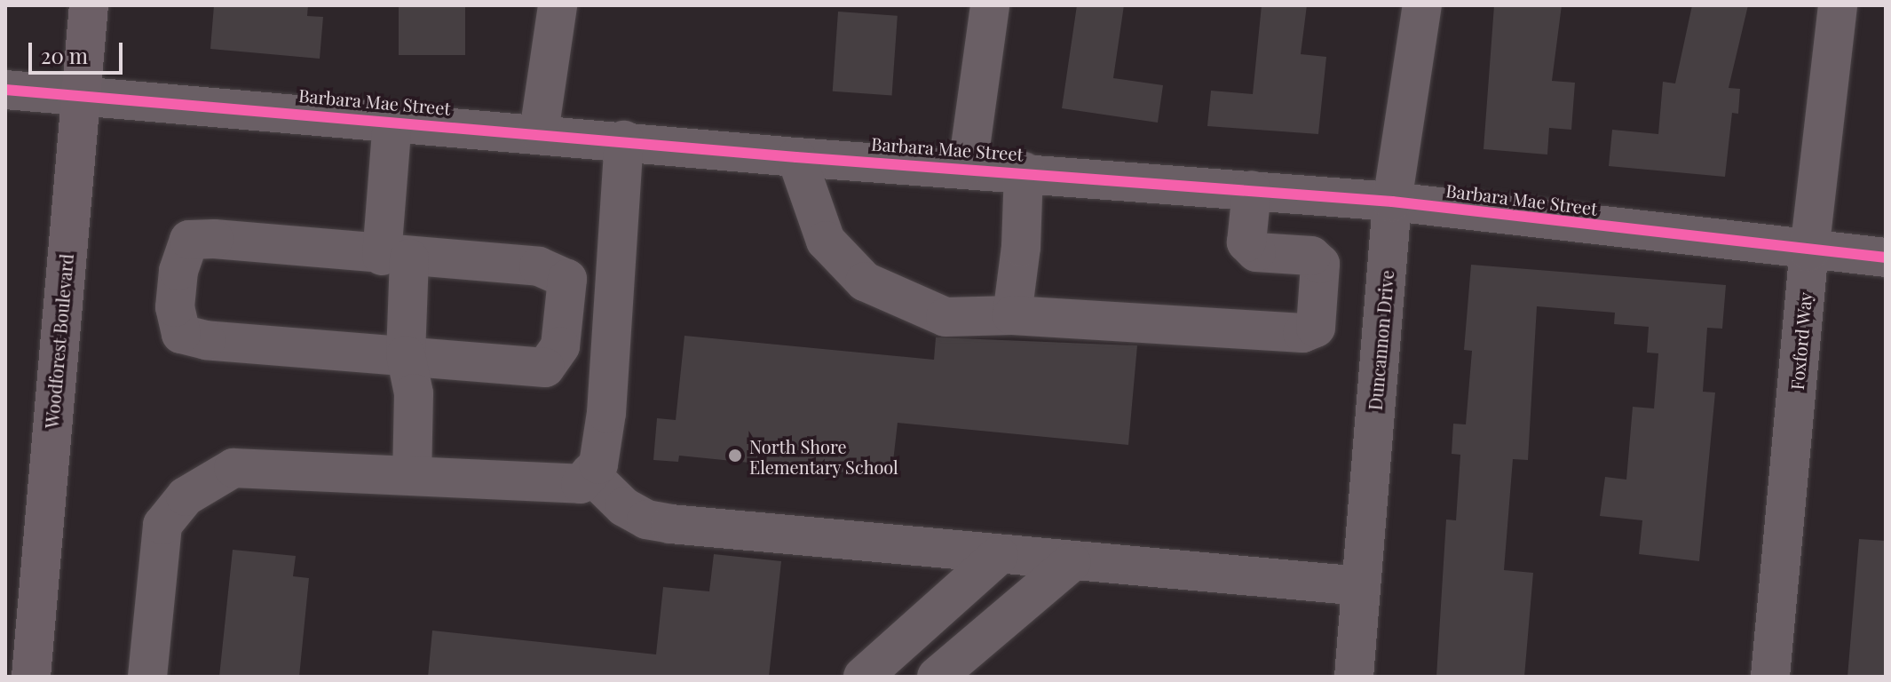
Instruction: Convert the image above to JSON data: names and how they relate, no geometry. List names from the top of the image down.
{
  "streets": {
    "main road": ["Woodforest Boulevard"],
    "street": ["Barbara Mae Street", "Duncannon Drive", "Foxford Way"]
  },
  "crossings": [
    ["Barbara Mae Street", "Duncannon Drive"],
    ["Barbara Mae Street", "Woodforest Boulevard"],
    ["Barbara Mae Street", "Foxford Way"]
  ],
  "places": ["North Shore Elementary School"],
  "scale_bar": "20 m"
}
